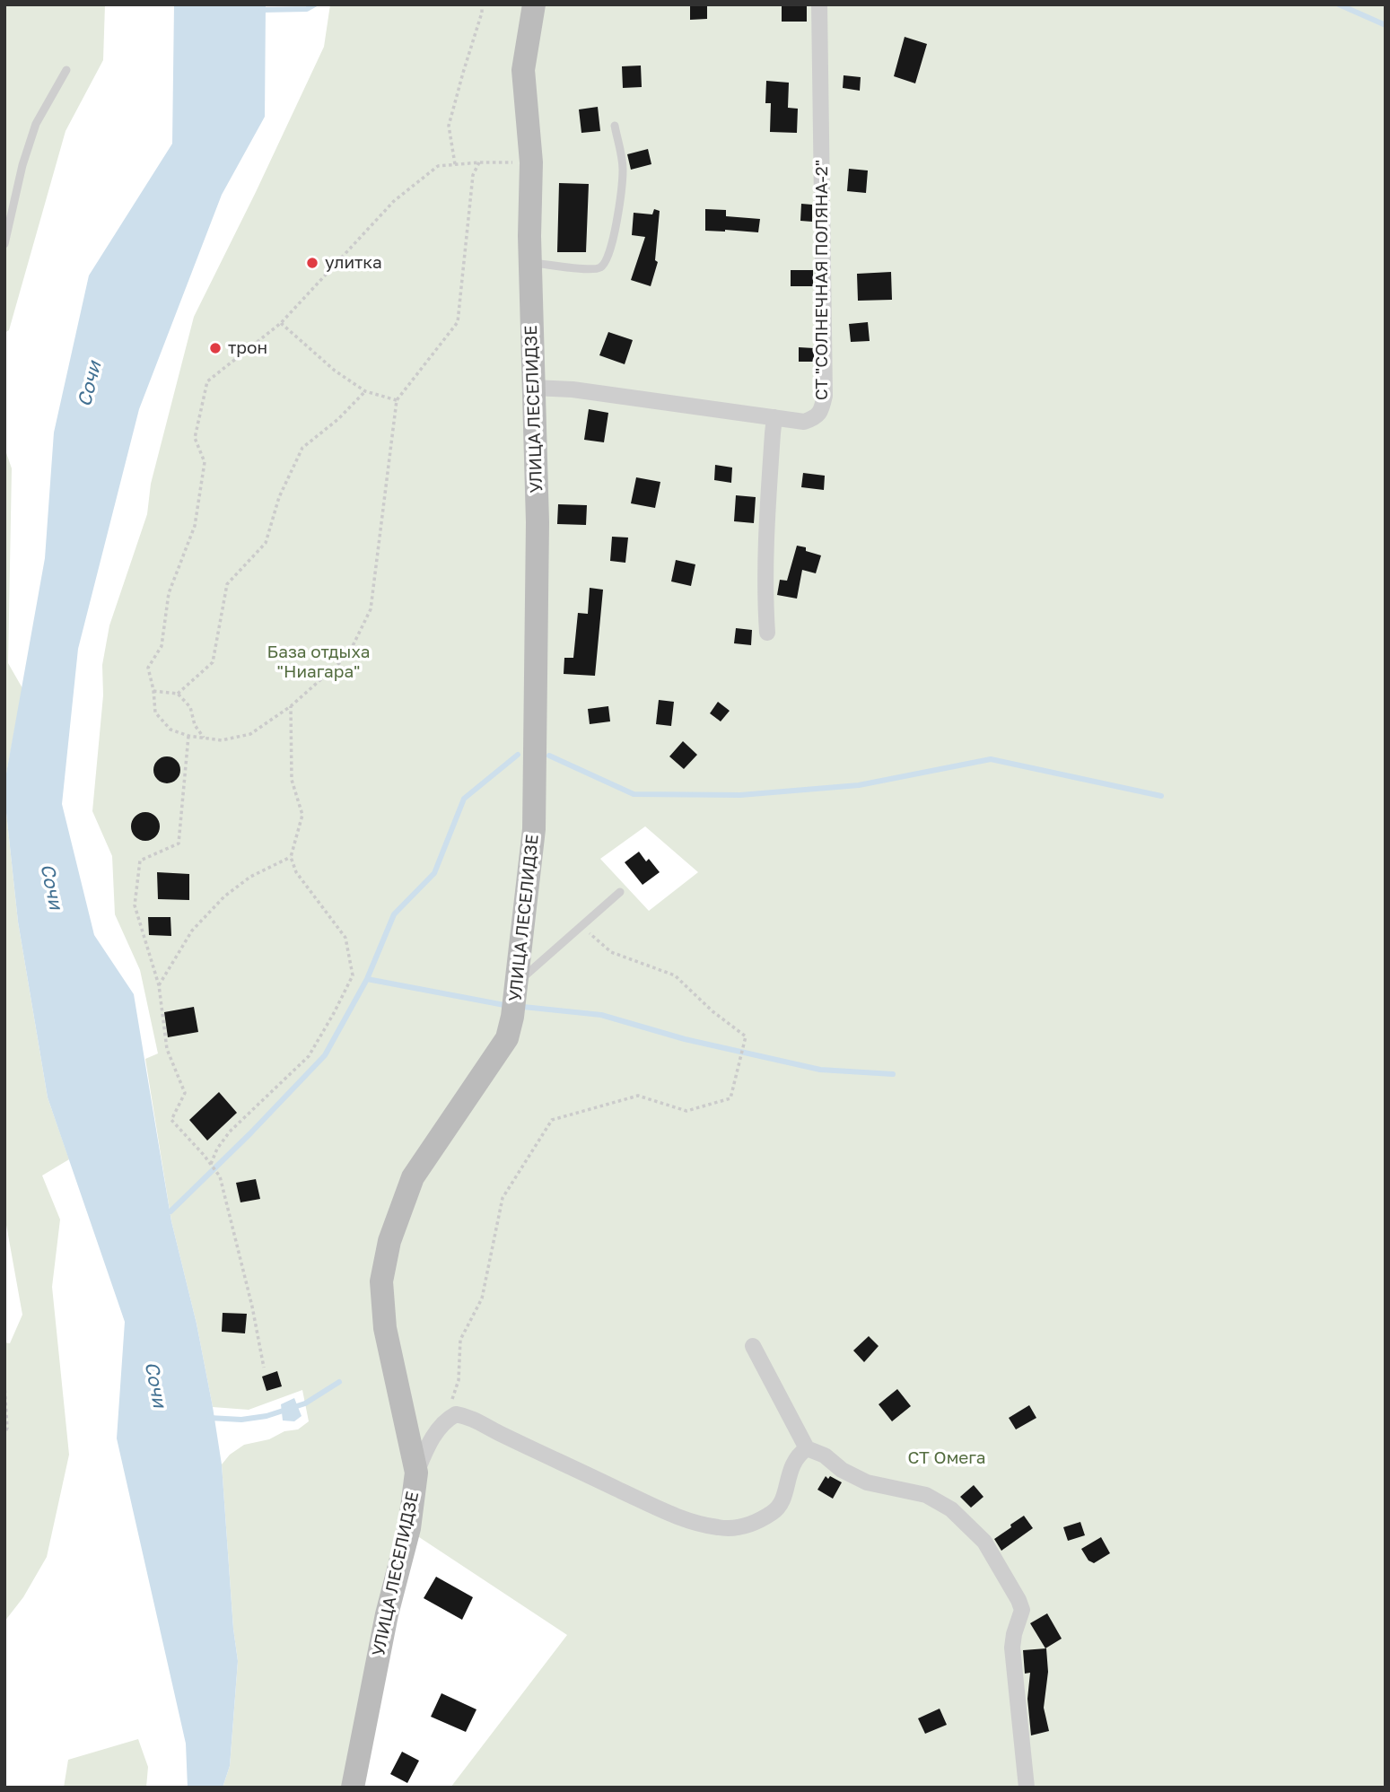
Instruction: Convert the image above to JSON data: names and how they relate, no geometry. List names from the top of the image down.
{
  "streets": {
    "street": ["СТ \"СОЛНЕЧНАЯ ПОЛЯНА-2\"", "УЛИЦА ЛЕСЕЛИДЗЕ"]
  },
  "crossings": [
    ["СТ \"СОЛНЕЧНАЯ ПОЛЯНА-2\"", "УЛИЦА ЛЕСЕЛИДЗЕ"]
  ],
  "water": ["Сочи"],
  "parks": ["База отдыха \"Ниагара\"", "СТ Омега"],
  "places": ["улитка", "трон"]
}
